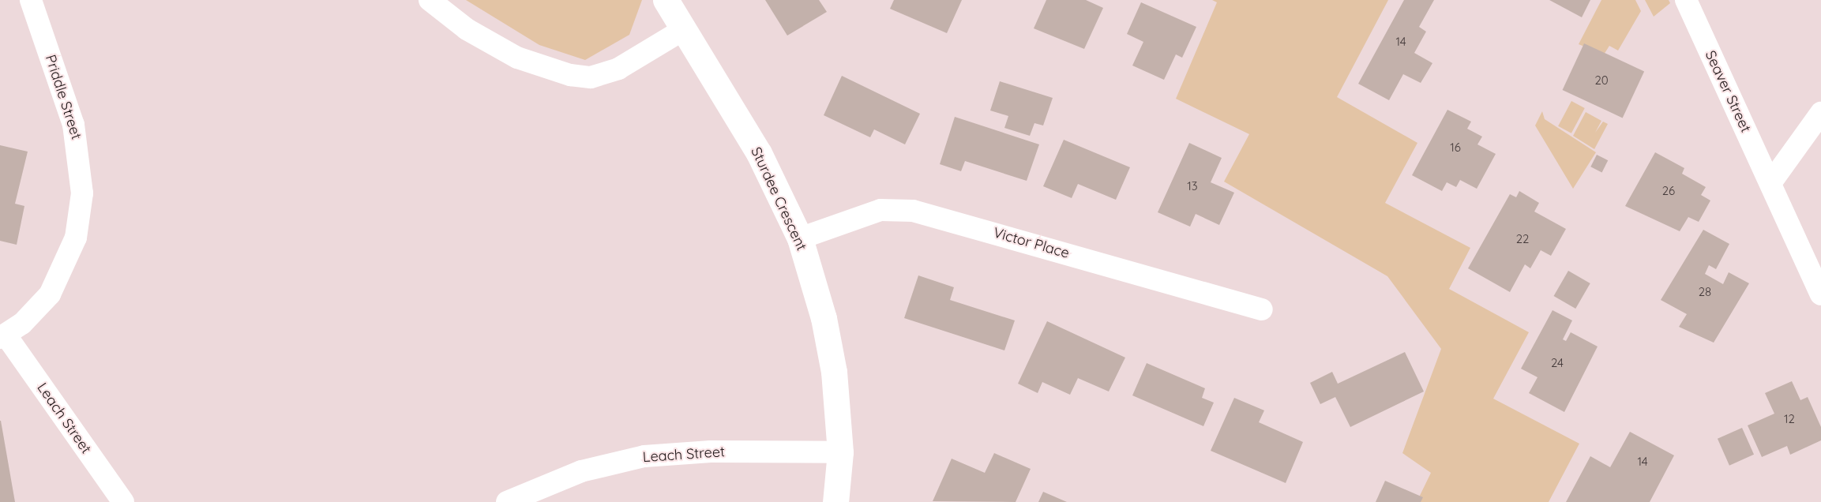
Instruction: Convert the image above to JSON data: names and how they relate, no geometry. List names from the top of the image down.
{
  "streets": {
    "street": [
      "Seaver Street",
      "Priddle Street",
      "Sturdee Crescent",
      "Victor Place",
      "Leach Street"
    ]
  },
  "crossings": [
    ["Priddle Street", "Leach Street"],
    ["Sturdee Crescent", "Victor Place"],
    ["Sturdee Crescent", "Leach Street"]
  ],
  "house_numbers": [
    "14",
    "20",
    "16",
    "13",
    "26",
    "22",
    "28",
    "24",
    "12",
    "14"
  ]
}
